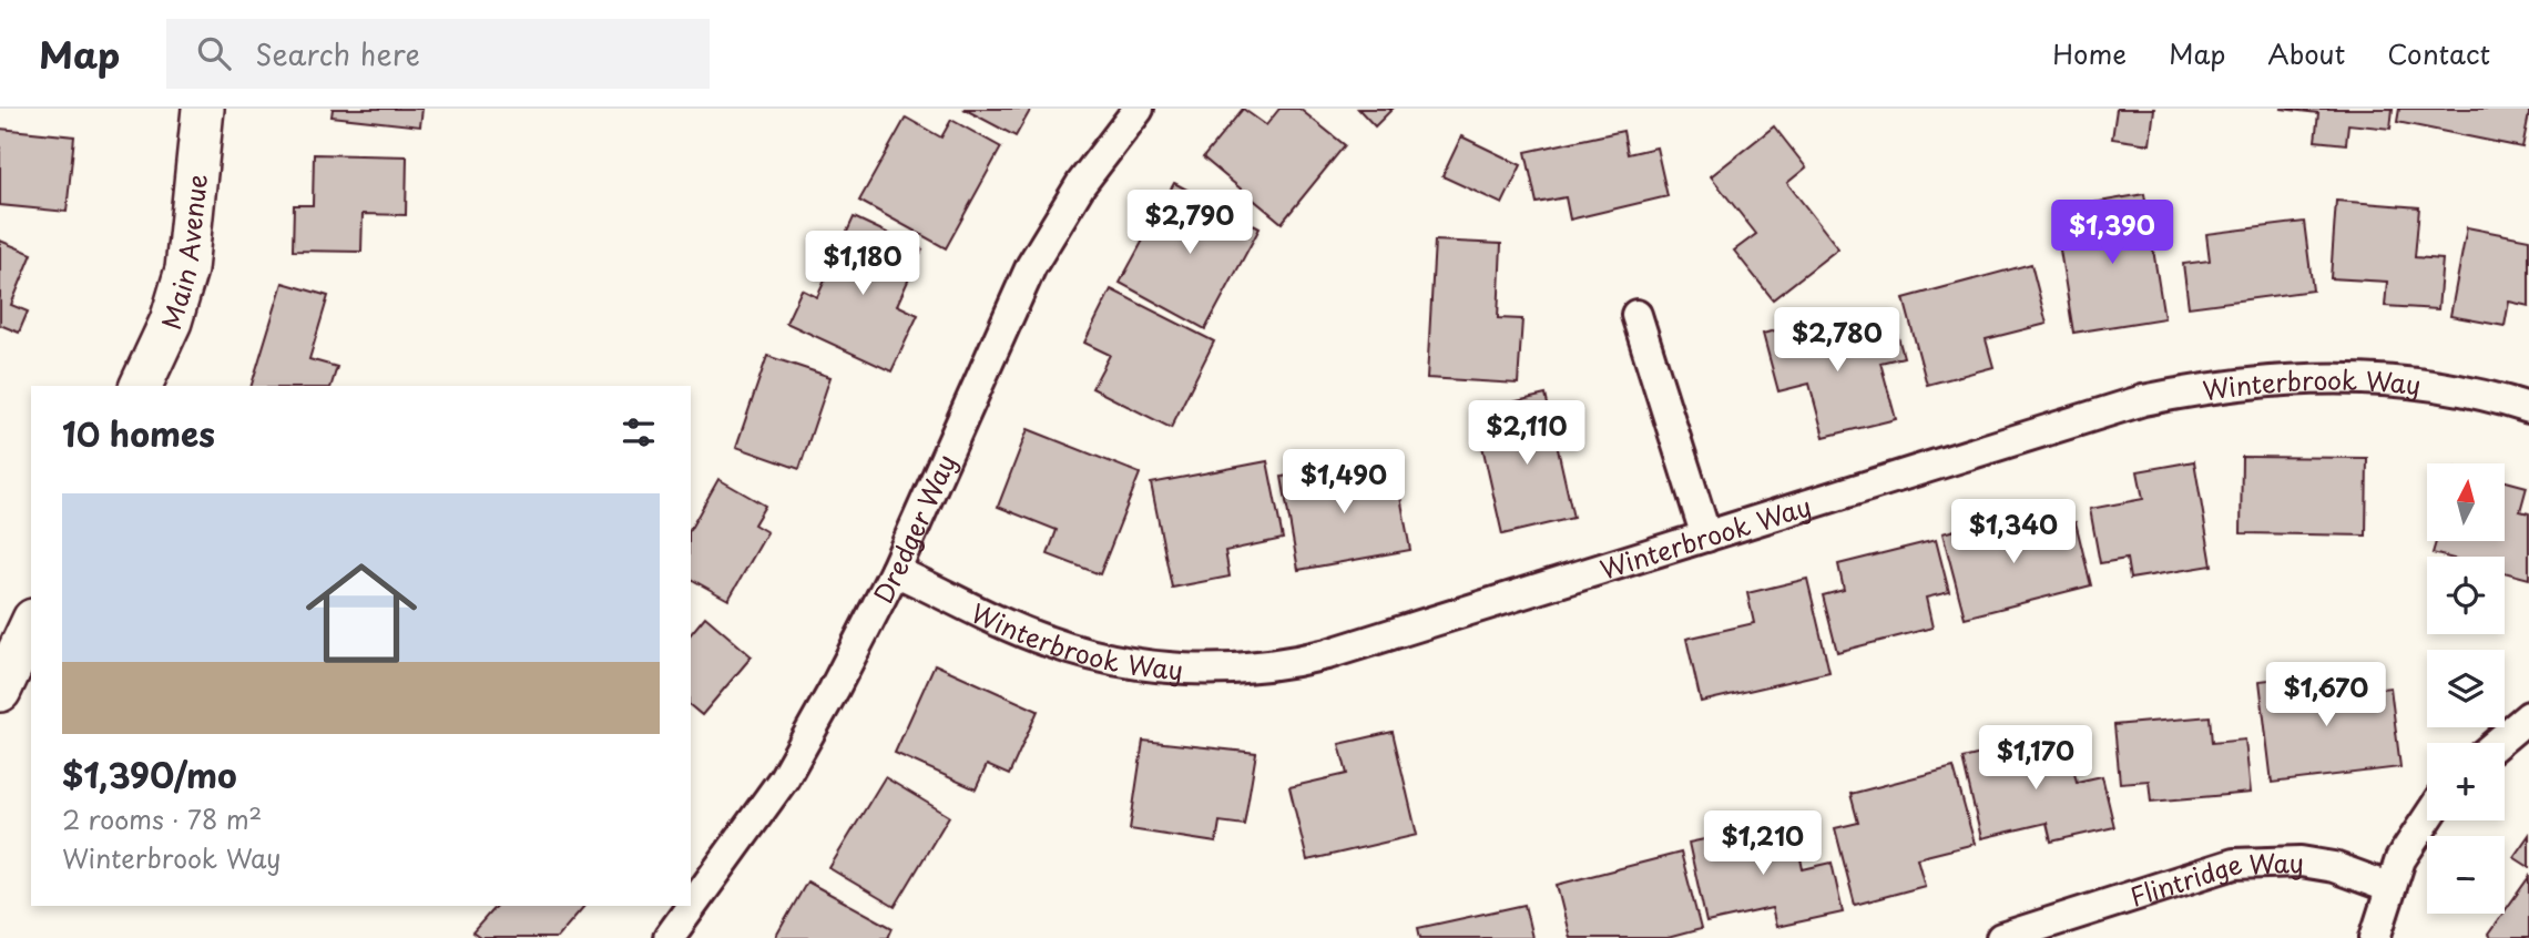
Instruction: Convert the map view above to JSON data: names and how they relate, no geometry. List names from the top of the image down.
{
  "streets": {
    "street": [
      "Main Avenue",
      "Winterbrook Way",
      "Dredger Way",
      "Flintridge Way"
    ]
  },
  "crossings": [
    ["Winterbrook Way", "Dredger Way"]
  ],
  "north": "top",
  "page": {
    "header": "Map",
    "search": "Search here",
    "nav": [
      "Home",
      "Map",
      "About",
      "Contact"
    ],
    "price": [
      "$2,790",
      "$1,390",
      "$1,180",
      "$2,780",
      "$2,110",
      "$1,490",
      "$1,340",
      "$1,670",
      "$1,170",
      "$1,210"
    ],
    "heading": "10 homes",
    "map_buttons": ["+", "−"],
    "list": [
      {
        "name": "$1,390/mo",
        "note": "2 rooms · 78 m² · Winterbrook Way"
      }
    ]
  }
}
